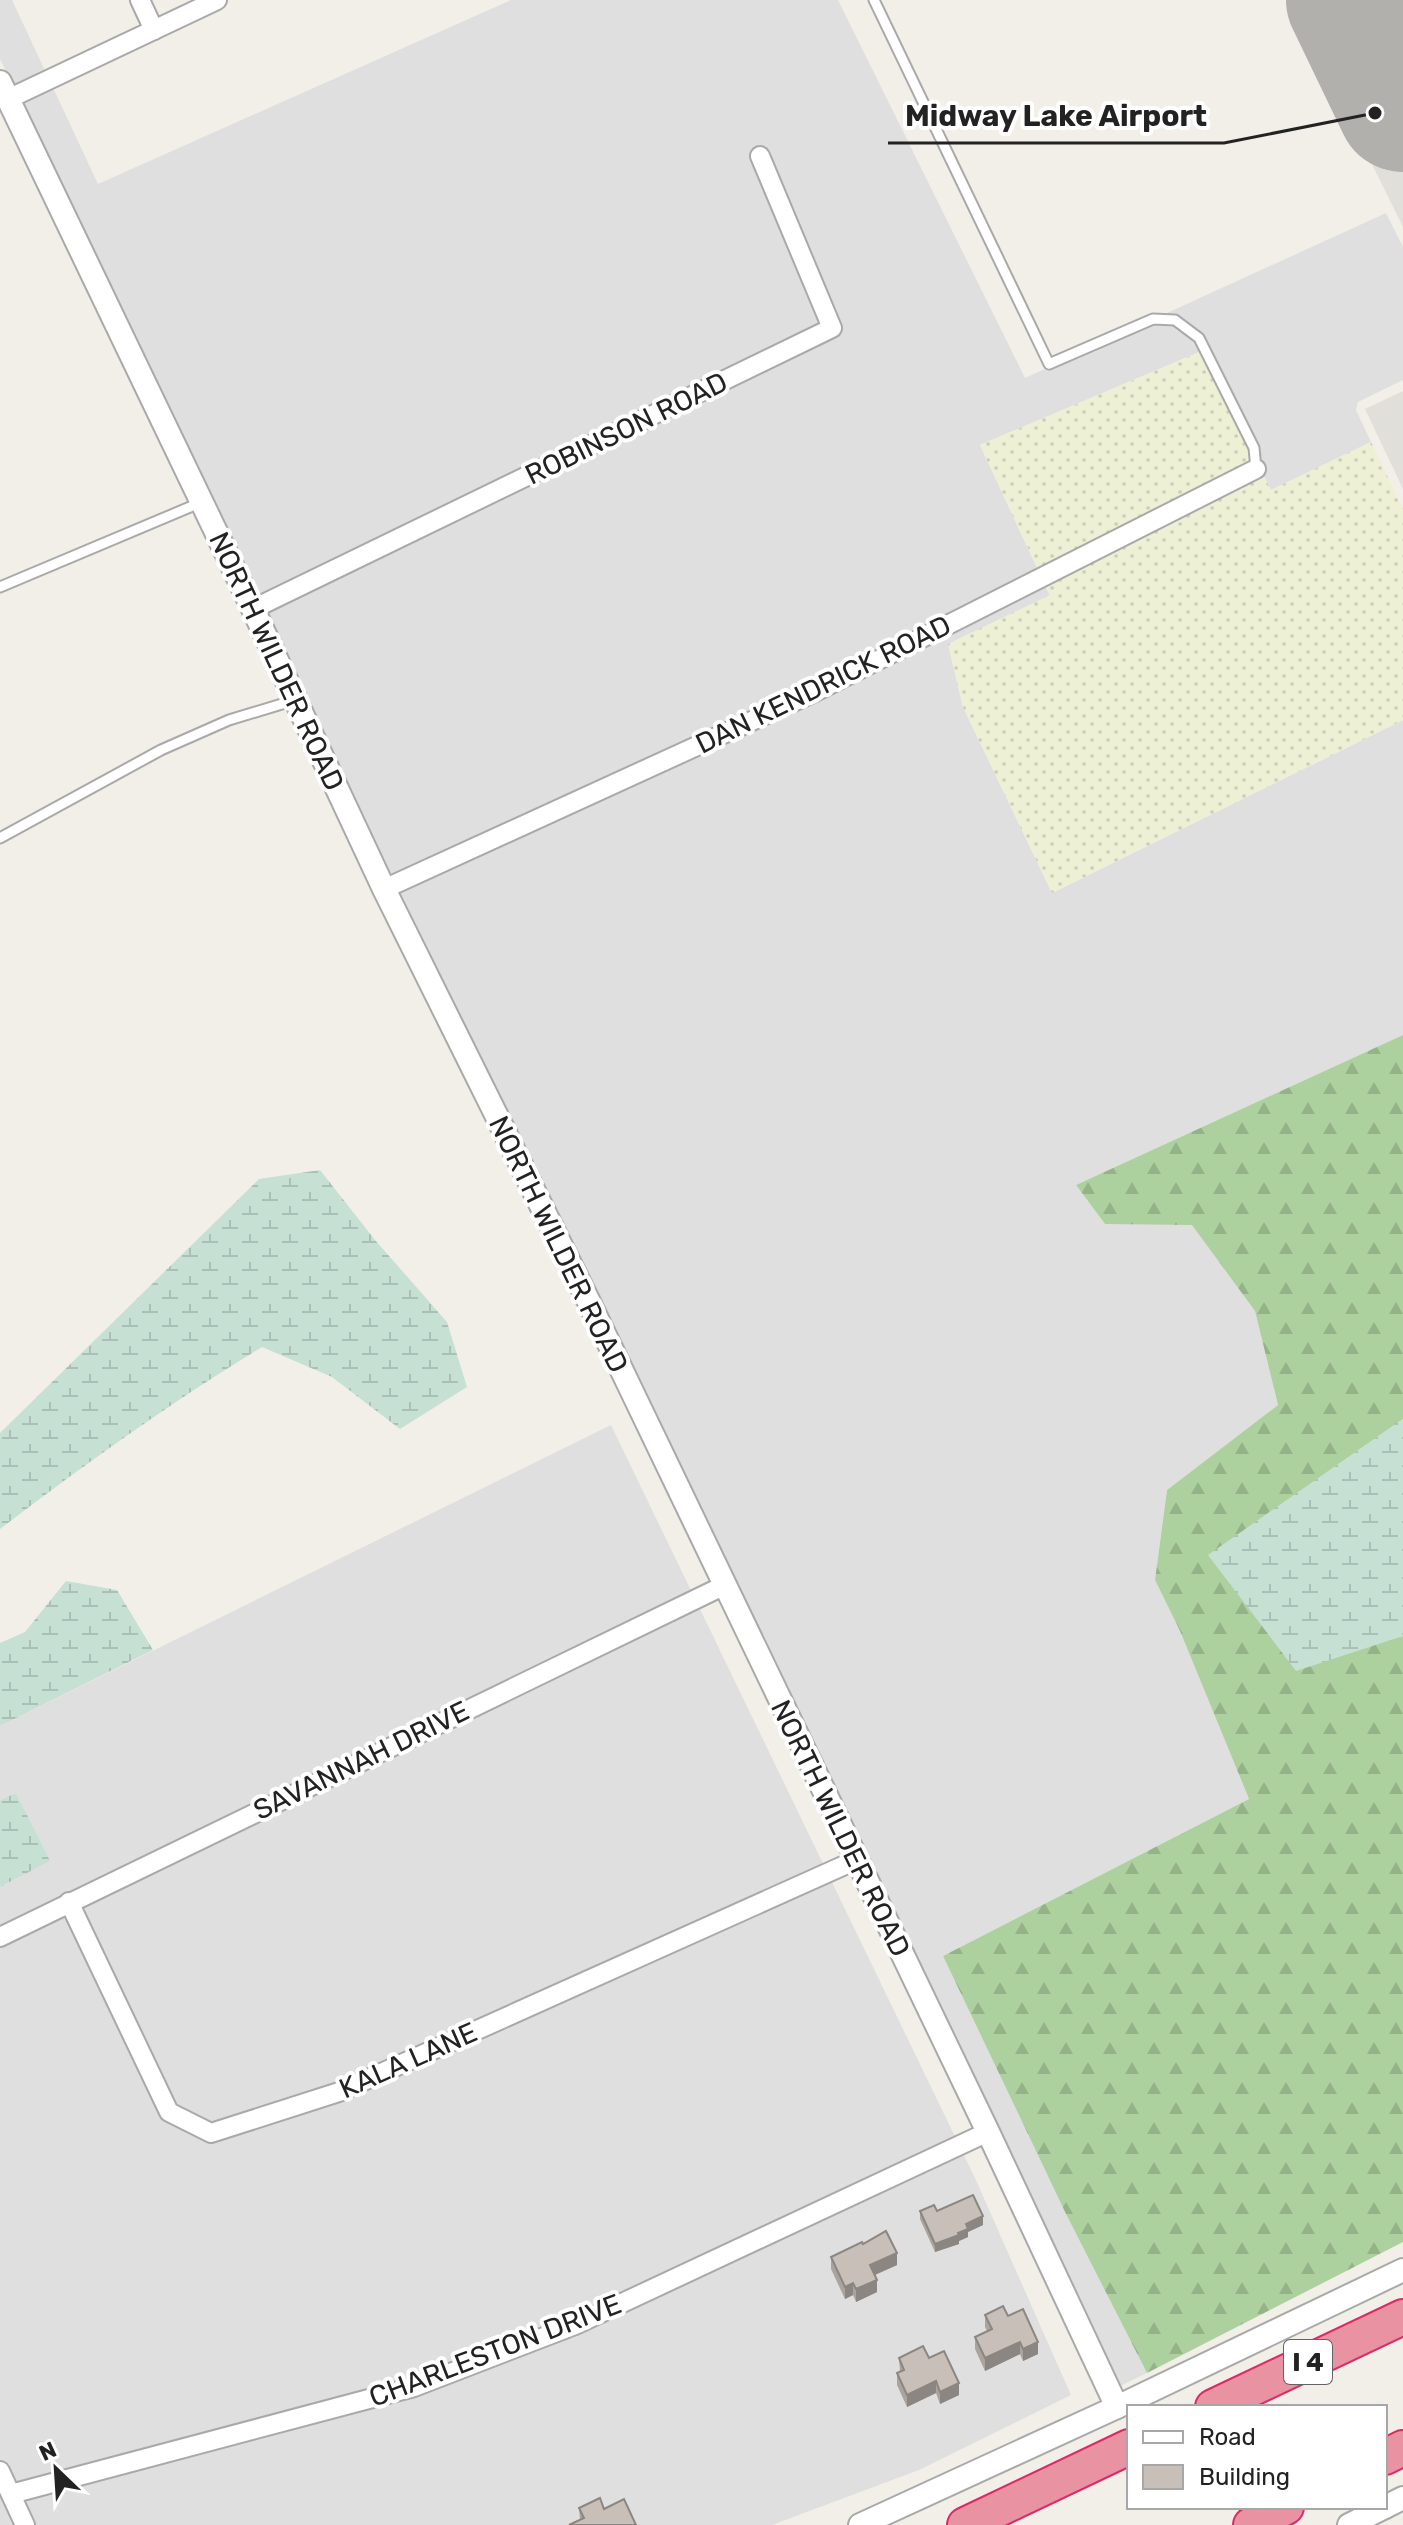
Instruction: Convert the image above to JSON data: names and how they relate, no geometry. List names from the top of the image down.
{
  "streets": {
    "highway": ["I 4"],
    "street": [
      "ROBINSON ROAD",
      "NORTH WILDER ROAD",
      "DAN KENDRICK ROAD",
      "SAVANNAH DRIVE",
      "KALA LANE",
      "CHARLESTON DRIVE"
    ]
  },
  "crossings": [
    ["ROBINSON ROAD", "NORTH WILDER ROAD"],
    ["NORTH WILDER ROAD", "DAN KENDRICK ROAD"],
    ["NORTH WILDER ROAD", "SAVANNAH DRIVE"],
    ["NORTH WILDER ROAD", "KALA LANE"],
    ["NORTH WILDER ROAD", "CHARLESTON DRIVE"],
    ["SAVANNAH DRIVE", "KALA LANE"]
  ],
  "places": ["Midway Lake Airport"],
  "legend": ["Road", "Building"],
  "north": "top left"
}
